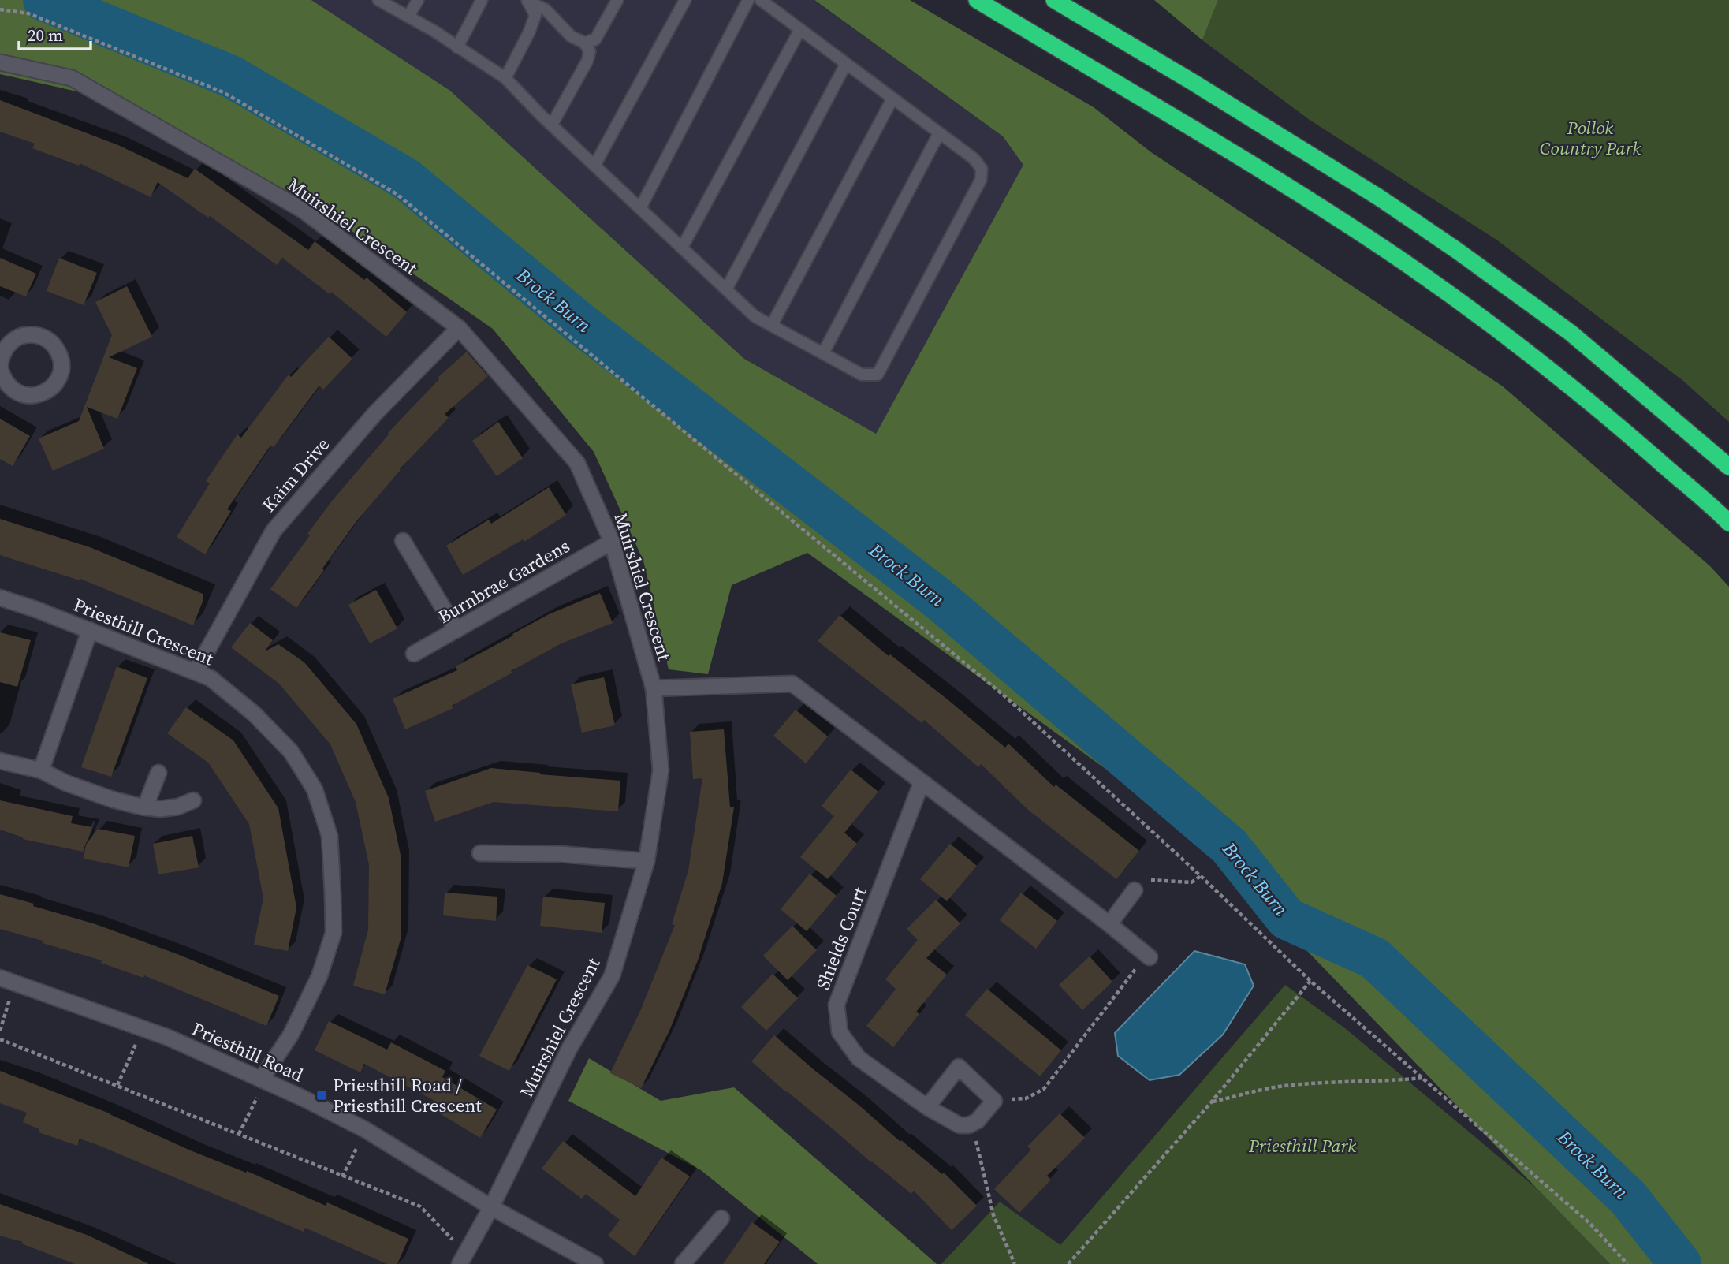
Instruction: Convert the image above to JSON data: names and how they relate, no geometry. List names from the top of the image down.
{
  "streets": {
    "street": [
      "Muirshiel Crescent",
      "Kaim Drive",
      "Burnbrae Gardens",
      "Priesthill Crescent",
      "Shields Court",
      "Priesthill Road"
    ]
  },
  "crossings": [
    ["Muirshiel Crescent", "Kaim Drive"],
    ["Muirshiel Crescent", "Burnbrae Gardens"],
    ["Muirshiel Crescent", "Priesthill Road"],
    ["Kaim Drive", "Priesthill Crescent"],
    ["Priesthill Crescent", "Priesthill Road"]
  ],
  "water": ["Brock Burn"],
  "parks": ["Pollok Country Park", "Priesthill Park"],
  "places": {
    "transit": ["Priesthill Road / Priesthill Crescent"]
  },
  "scale_bar": "20 m"
}
